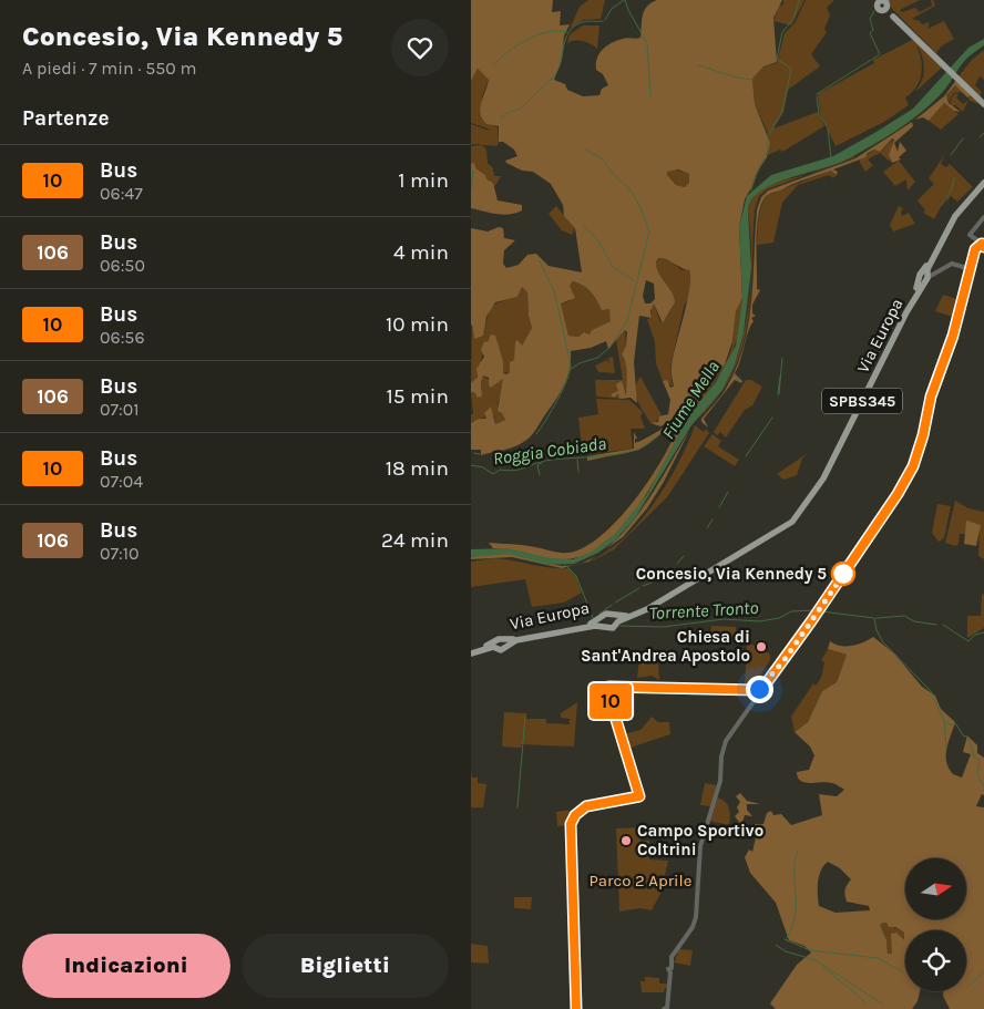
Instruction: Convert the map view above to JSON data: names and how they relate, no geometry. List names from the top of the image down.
{
  "streets": {
    "main road": ["Via Europa", "SPBS345"]
  },
  "water": ["Fiume Mella", "Roggia Cobiada", "Torrente Tronto"],
  "parks": ["Parco 2 Aprile"],
  "places": ["Concesio, Via Kennedy 5", "Chiesa di Sant'Andrea Apostolo", "Campo Sportivo Coltrini"],
  "lines": ["bus line 10"],
  "north": "right",
  "page": {
    "heading": [
      ["Concesio, Via Kennedy 5", "A piedi · 7 min · 550 m"],
      "Partenze"
    ],
    "on_map": "10",
    "list": [
      {
        "mark": "10",
        "name": "Bus",
        "note": "06:47",
        "value": "1 min"
      },
      {
        "mark": "106",
        "name": "Bus",
        "note": "06:50",
        "value": "4 min"
      },
      {
        "mark": "10",
        "name": "Bus",
        "note": "06:56",
        "value": "10 min"
      },
      {
        "mark": "106",
        "name": "Bus",
        "note": "07:01",
        "value": "15 min"
      },
      {
        "mark": "10",
        "name": "Bus",
        "note": "07:04",
        "value": "18 min"
      },
      {
        "mark": "106",
        "name": "Bus",
        "note": "07:10",
        "value": "24 min"
      }
    ],
    "buttons": ["Indicazioni", "Biglietti"]
  }
}
